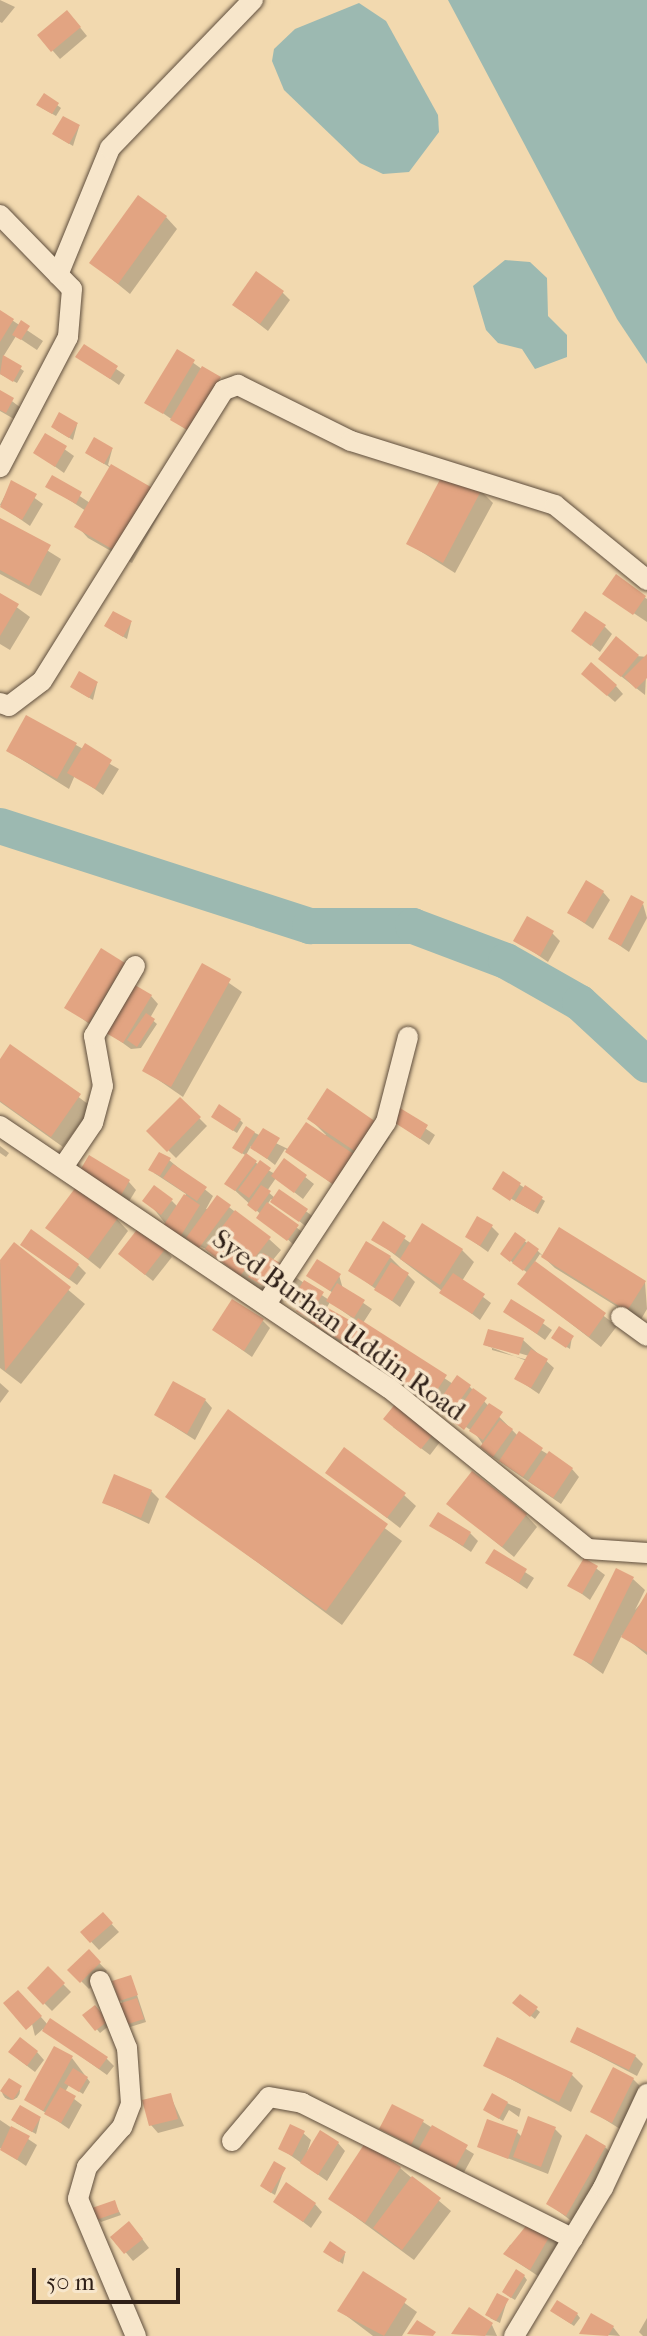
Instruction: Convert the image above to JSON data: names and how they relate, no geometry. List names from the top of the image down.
{
  "streets": {
    "street": ["Syed Burhan Uddin Road"]
  },
  "scale_bar": "50 m"
}
